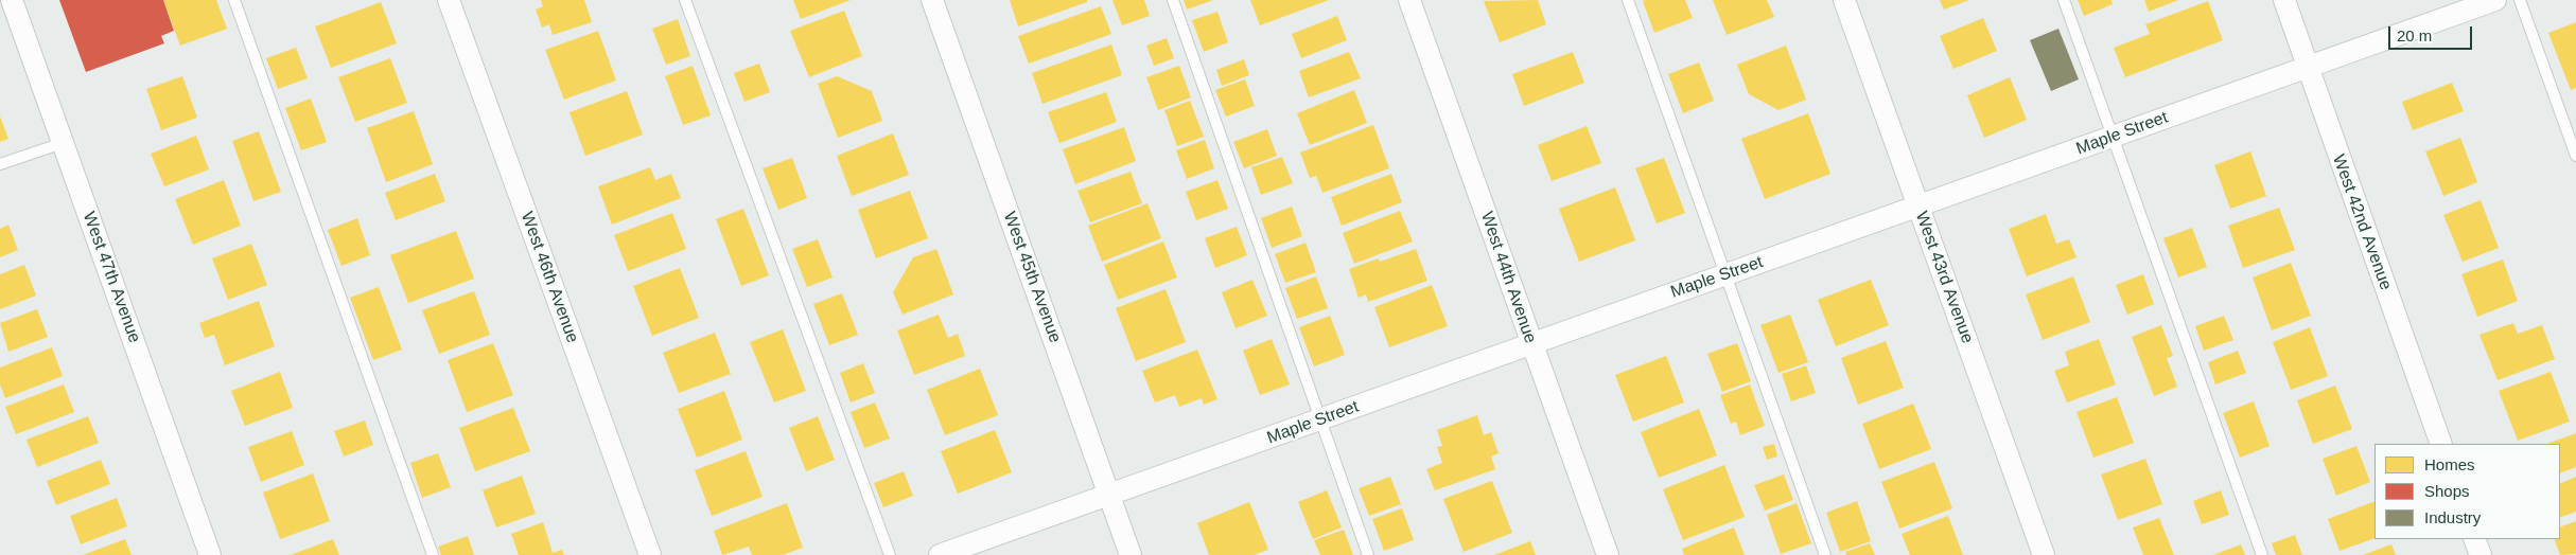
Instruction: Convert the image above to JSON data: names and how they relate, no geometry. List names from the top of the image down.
{
  "streets": {
    "street": [
      "Maple Street",
      "West 42nd Avenue",
      "West 47th Avenue",
      "West 46th Avenue",
      "West 45th Avenue",
      "West 44th Avenue",
      "West 43rd Avenue"
    ]
  },
  "crossings": [
    ["Maple Street", "West 42nd Avenue"],
    ["Maple Street", "West 45th Avenue"],
    ["Maple Street", "West 44th Avenue"],
    ["Maple Street", "West 43rd Avenue"]
  ],
  "legend": ["Homes", "Shops", "Industry"],
  "scale_bar": "20 m"
}
